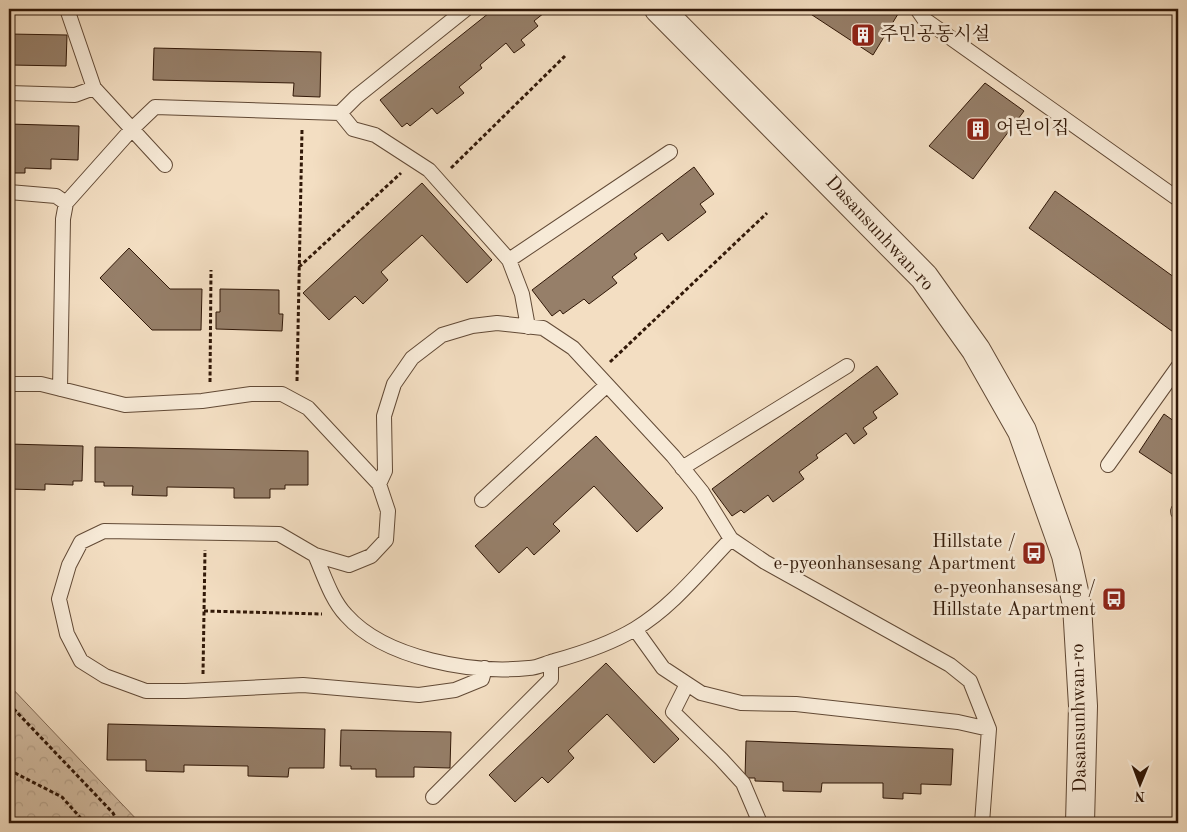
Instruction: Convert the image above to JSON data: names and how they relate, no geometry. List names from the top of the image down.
{
  "streets": {
    "street": ["Dasansunhwan-ro"]
  },
  "places": {
    "building": ["주민공동시설", "어린이집"],
    "bus stop": ["Hillstate / e-pyeonhansesang Apartment", "e-pyeonhansesang / Hillstate Apartment"]
  },
  "north": "bottom"
}
